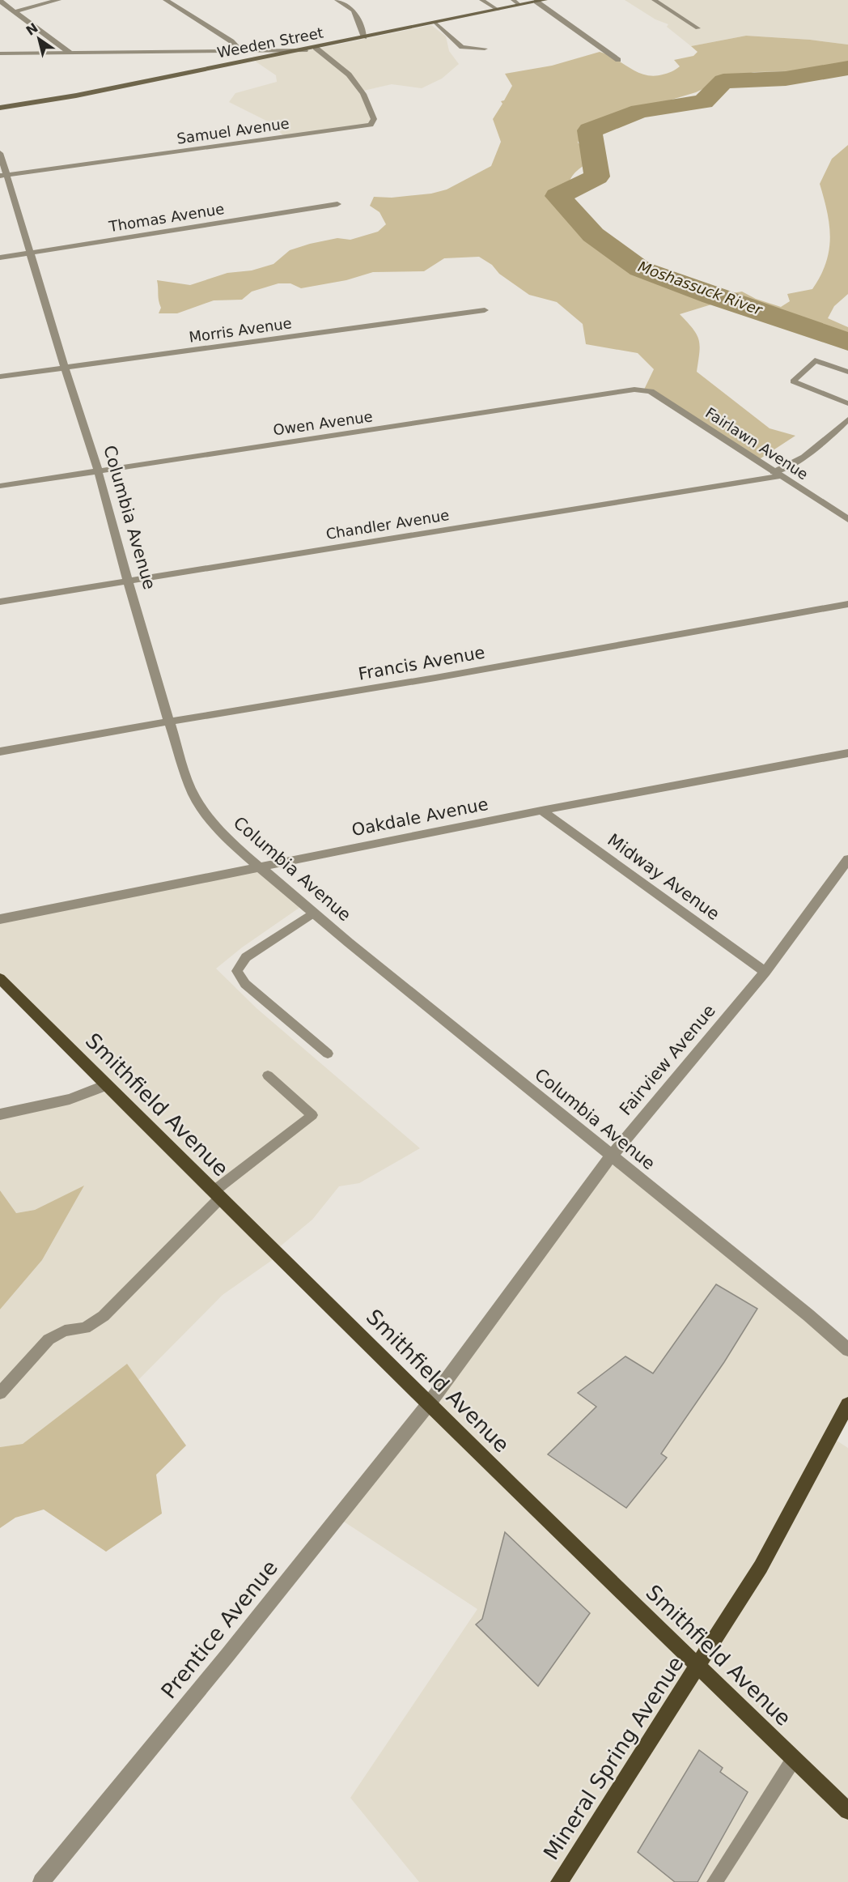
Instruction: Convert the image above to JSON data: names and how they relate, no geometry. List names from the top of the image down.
{
  "streets": {
    "main road": ["Weeden Street", "Smithfield Avenue", "Mineral Spring Avenue"],
    "street": [
      "Samuel Avenue",
      "Thomas Avenue",
      "Morris Avenue",
      "Owen Avenue",
      "Fairlawn Avenue",
      "Columbia Avenue",
      "Chandler Avenue",
      "Francis Avenue",
      "Oakdale Avenue",
      "Midway Avenue",
      "Fairview Avenue",
      "Prentice Avenue"
    ]
  },
  "crossings": [
    ["Weeden Street", "Samuel Avenue"],
    ["Samuel Avenue", "Columbia Avenue"],
    ["Thomas Avenue", "Columbia Avenue"],
    ["Morris Avenue", "Columbia Avenue"],
    ["Owen Avenue", "Fairlawn Avenue"],
    ["Owen Avenue", "Columbia Avenue"],
    ["Fairlawn Avenue", "Chandler Avenue"],
    ["Columbia Avenue", "Chandler Avenue"],
    ["Columbia Avenue", "Francis Avenue"],
    ["Columbia Avenue", "Oakdale Avenue"],
    ["Columbia Avenue", "Fairview Avenue"],
    ["Oakdale Avenue", "Midway Avenue"],
    ["Midway Avenue", "Fairview Avenue"],
    ["Fairview Avenue", "Smithfield Avenue"],
    ["Fairview Avenue", "Prentice Avenue"],
    ["Smithfield Avenue", "Prentice Avenue"],
    ["Smithfield Avenue", "Mineral Spring Avenue"]
  ],
  "water": ["Moshassuck River"],
  "north": "top left"
}
